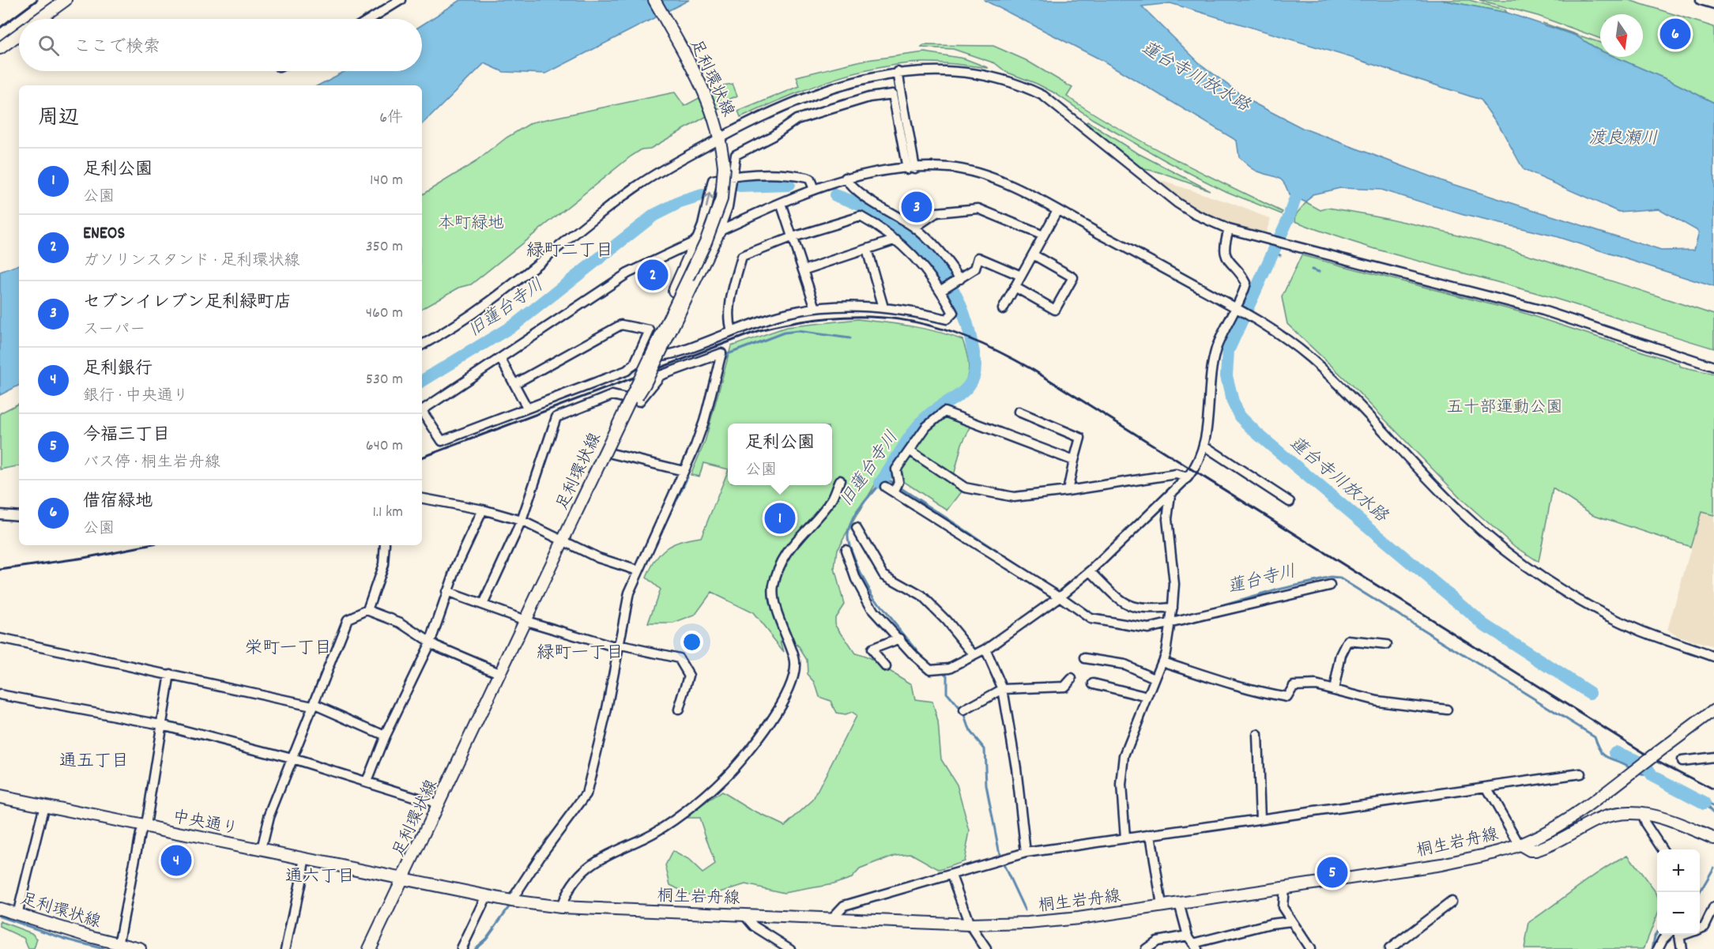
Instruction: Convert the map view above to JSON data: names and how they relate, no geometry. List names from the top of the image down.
{
  "streets": {
    "main road": ["足利環状線", "中央通り", "桐生岩舟線"]
  },
  "crossings": [
    ["足利環状線", "中央通り"],
    ["足利環状線", "桐生岩舟線"],
    ["中央通り", "桐生岩舟線"]
  ],
  "districts": [
    "緑町二丁目",
    "栄町一丁目",
    "緑町一丁目",
    "通五丁目",
    "通六丁目"
  ],
  "water": [
    "蓮台寺川放水路",
    "渡良瀬川",
    "旧蓮台寺川",
    "蓮台寺川"
  ],
  "parks": ["本町緑地", "五十部運動公園"],
  "north": "bottom",
  "page": {
    "pins": [
      "6",
      "3",
      "2",
      "1",
      "4",
      "5"
    ],
    "search": "ここで検索",
    "heading": ["周辺", "6件"],
    "list": [
      {
        "mark": "1",
        "name": "足利公園",
        "note": "公園",
        "value": "140 m"
      },
      {
        "mark": "2",
        "name": "ENEOS",
        "note": "ガソリンスタンド · 足利環状線",
        "value": "350 m"
      },
      {
        "mark": "3",
        "name": "セブンイレブン足利緑町店",
        "note": "スーパー",
        "value": "460 m"
      },
      {
        "mark": "4",
        "name": "足利銀行",
        "note": "銀行 · 中央通り",
        "value": "530 m"
      },
      {
        "mark": "5",
        "name": "今福三丁目",
        "note": "バス停 · 桐生岩舟線",
        "value": "640 m"
      },
      {
        "mark": "6",
        "name": "借宿緑地",
        "note": "公園",
        "value": "1.1 km"
      }
    ],
    "popup": ["足利公園", "公園"],
    "map_buttons": ["+", "−"]
  }
}
